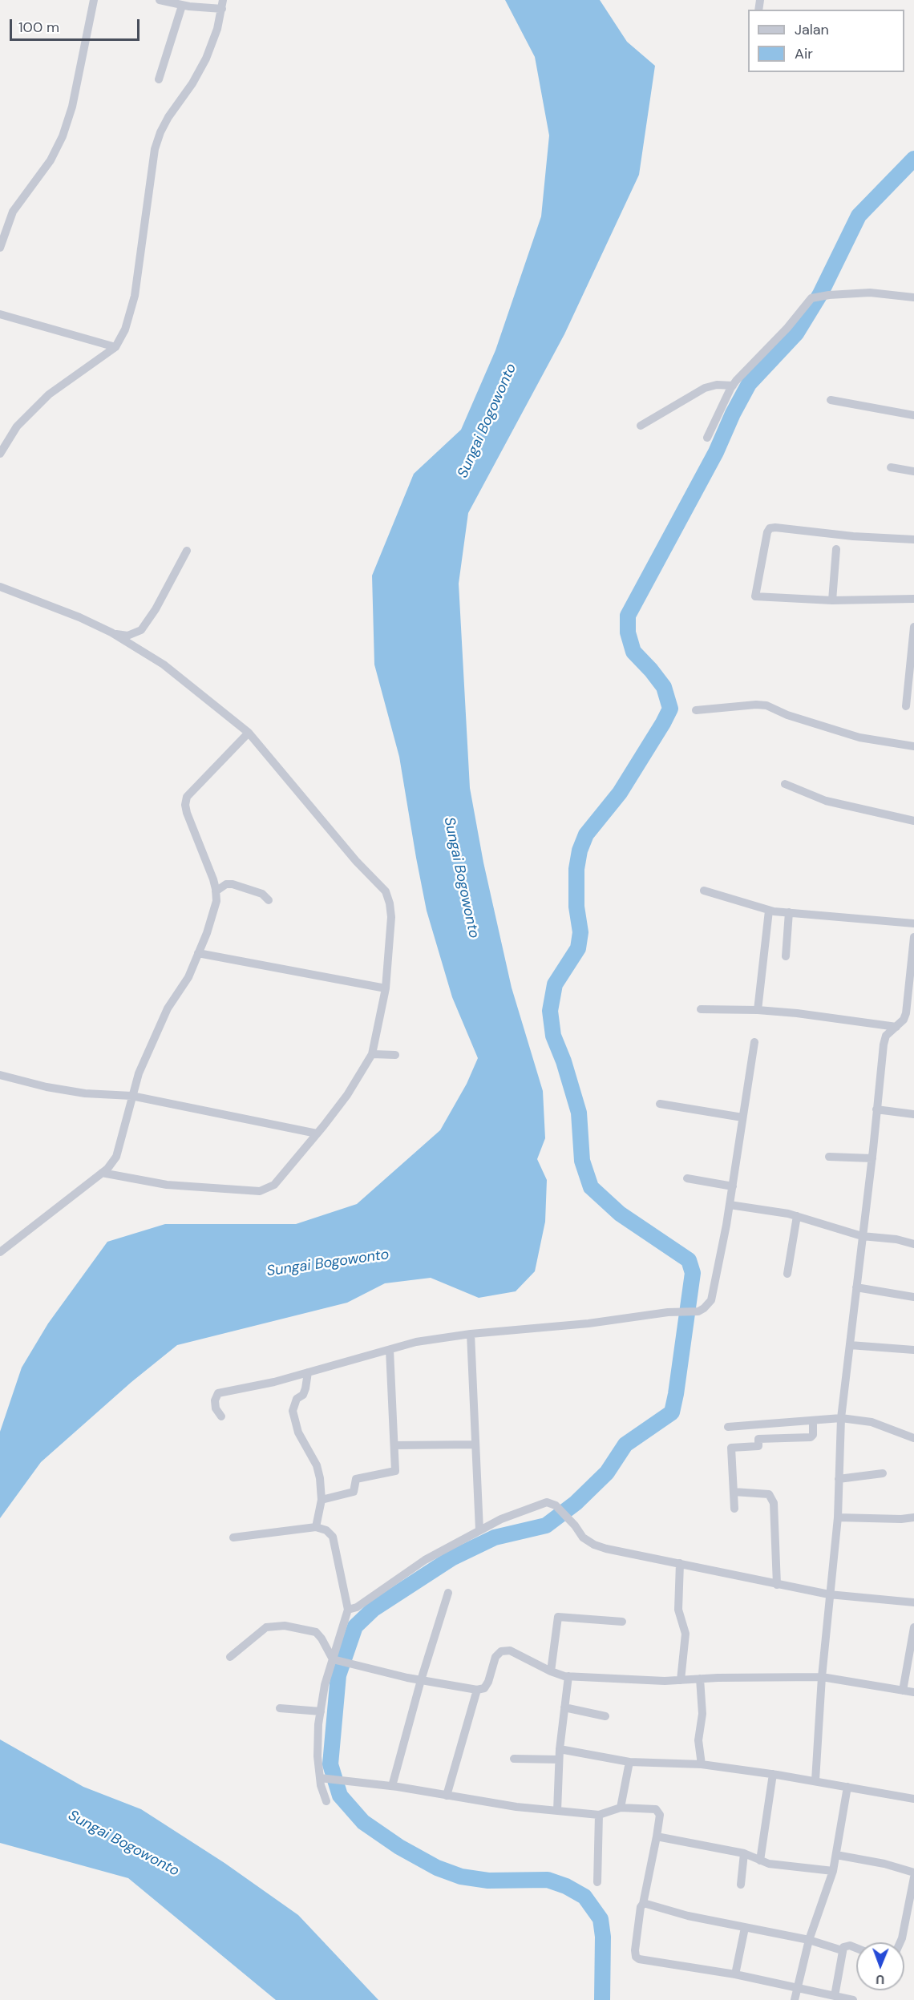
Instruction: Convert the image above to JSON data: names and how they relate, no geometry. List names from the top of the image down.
{
  "water": ["Sungai Bogowonto"],
  "legend": ["Jalan", "Air"],
  "scale_bar": "100 m",
  "north": "bottom"
}
